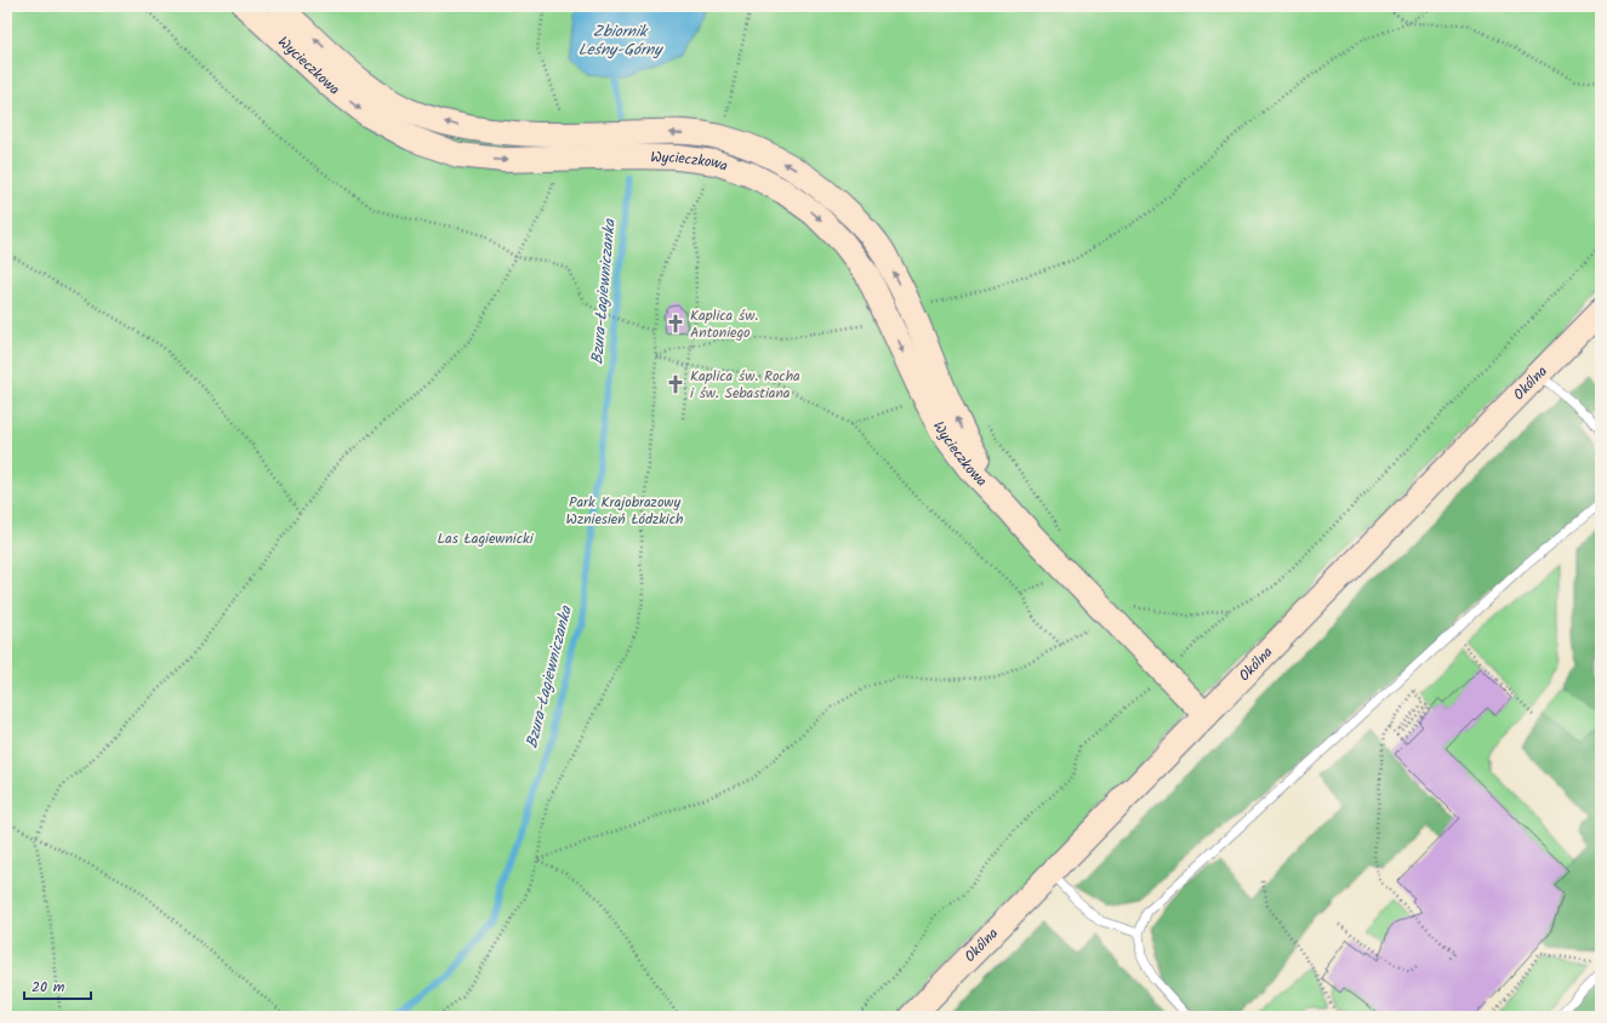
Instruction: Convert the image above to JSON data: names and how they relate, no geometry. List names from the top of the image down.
{
  "streets": {
    "street": ["Wycieczkowa", "Okólna"]
  },
  "crossings": [
    ["Wycieczkowa", "Okólna"]
  ],
  "water": ["Zbiornik Leśny-Górny", "Bzura-Łagiewniczanka"],
  "parks": ["Park Krajobrazowy Wzniesień Łódzkich", "Las Łagiewnicki"],
  "places": {
    "church": ["Kaplica św. Antoniego", "Kaplica św. Rocha i św. Sebastiana"]
  },
  "scale_bar": "20 m"
}
